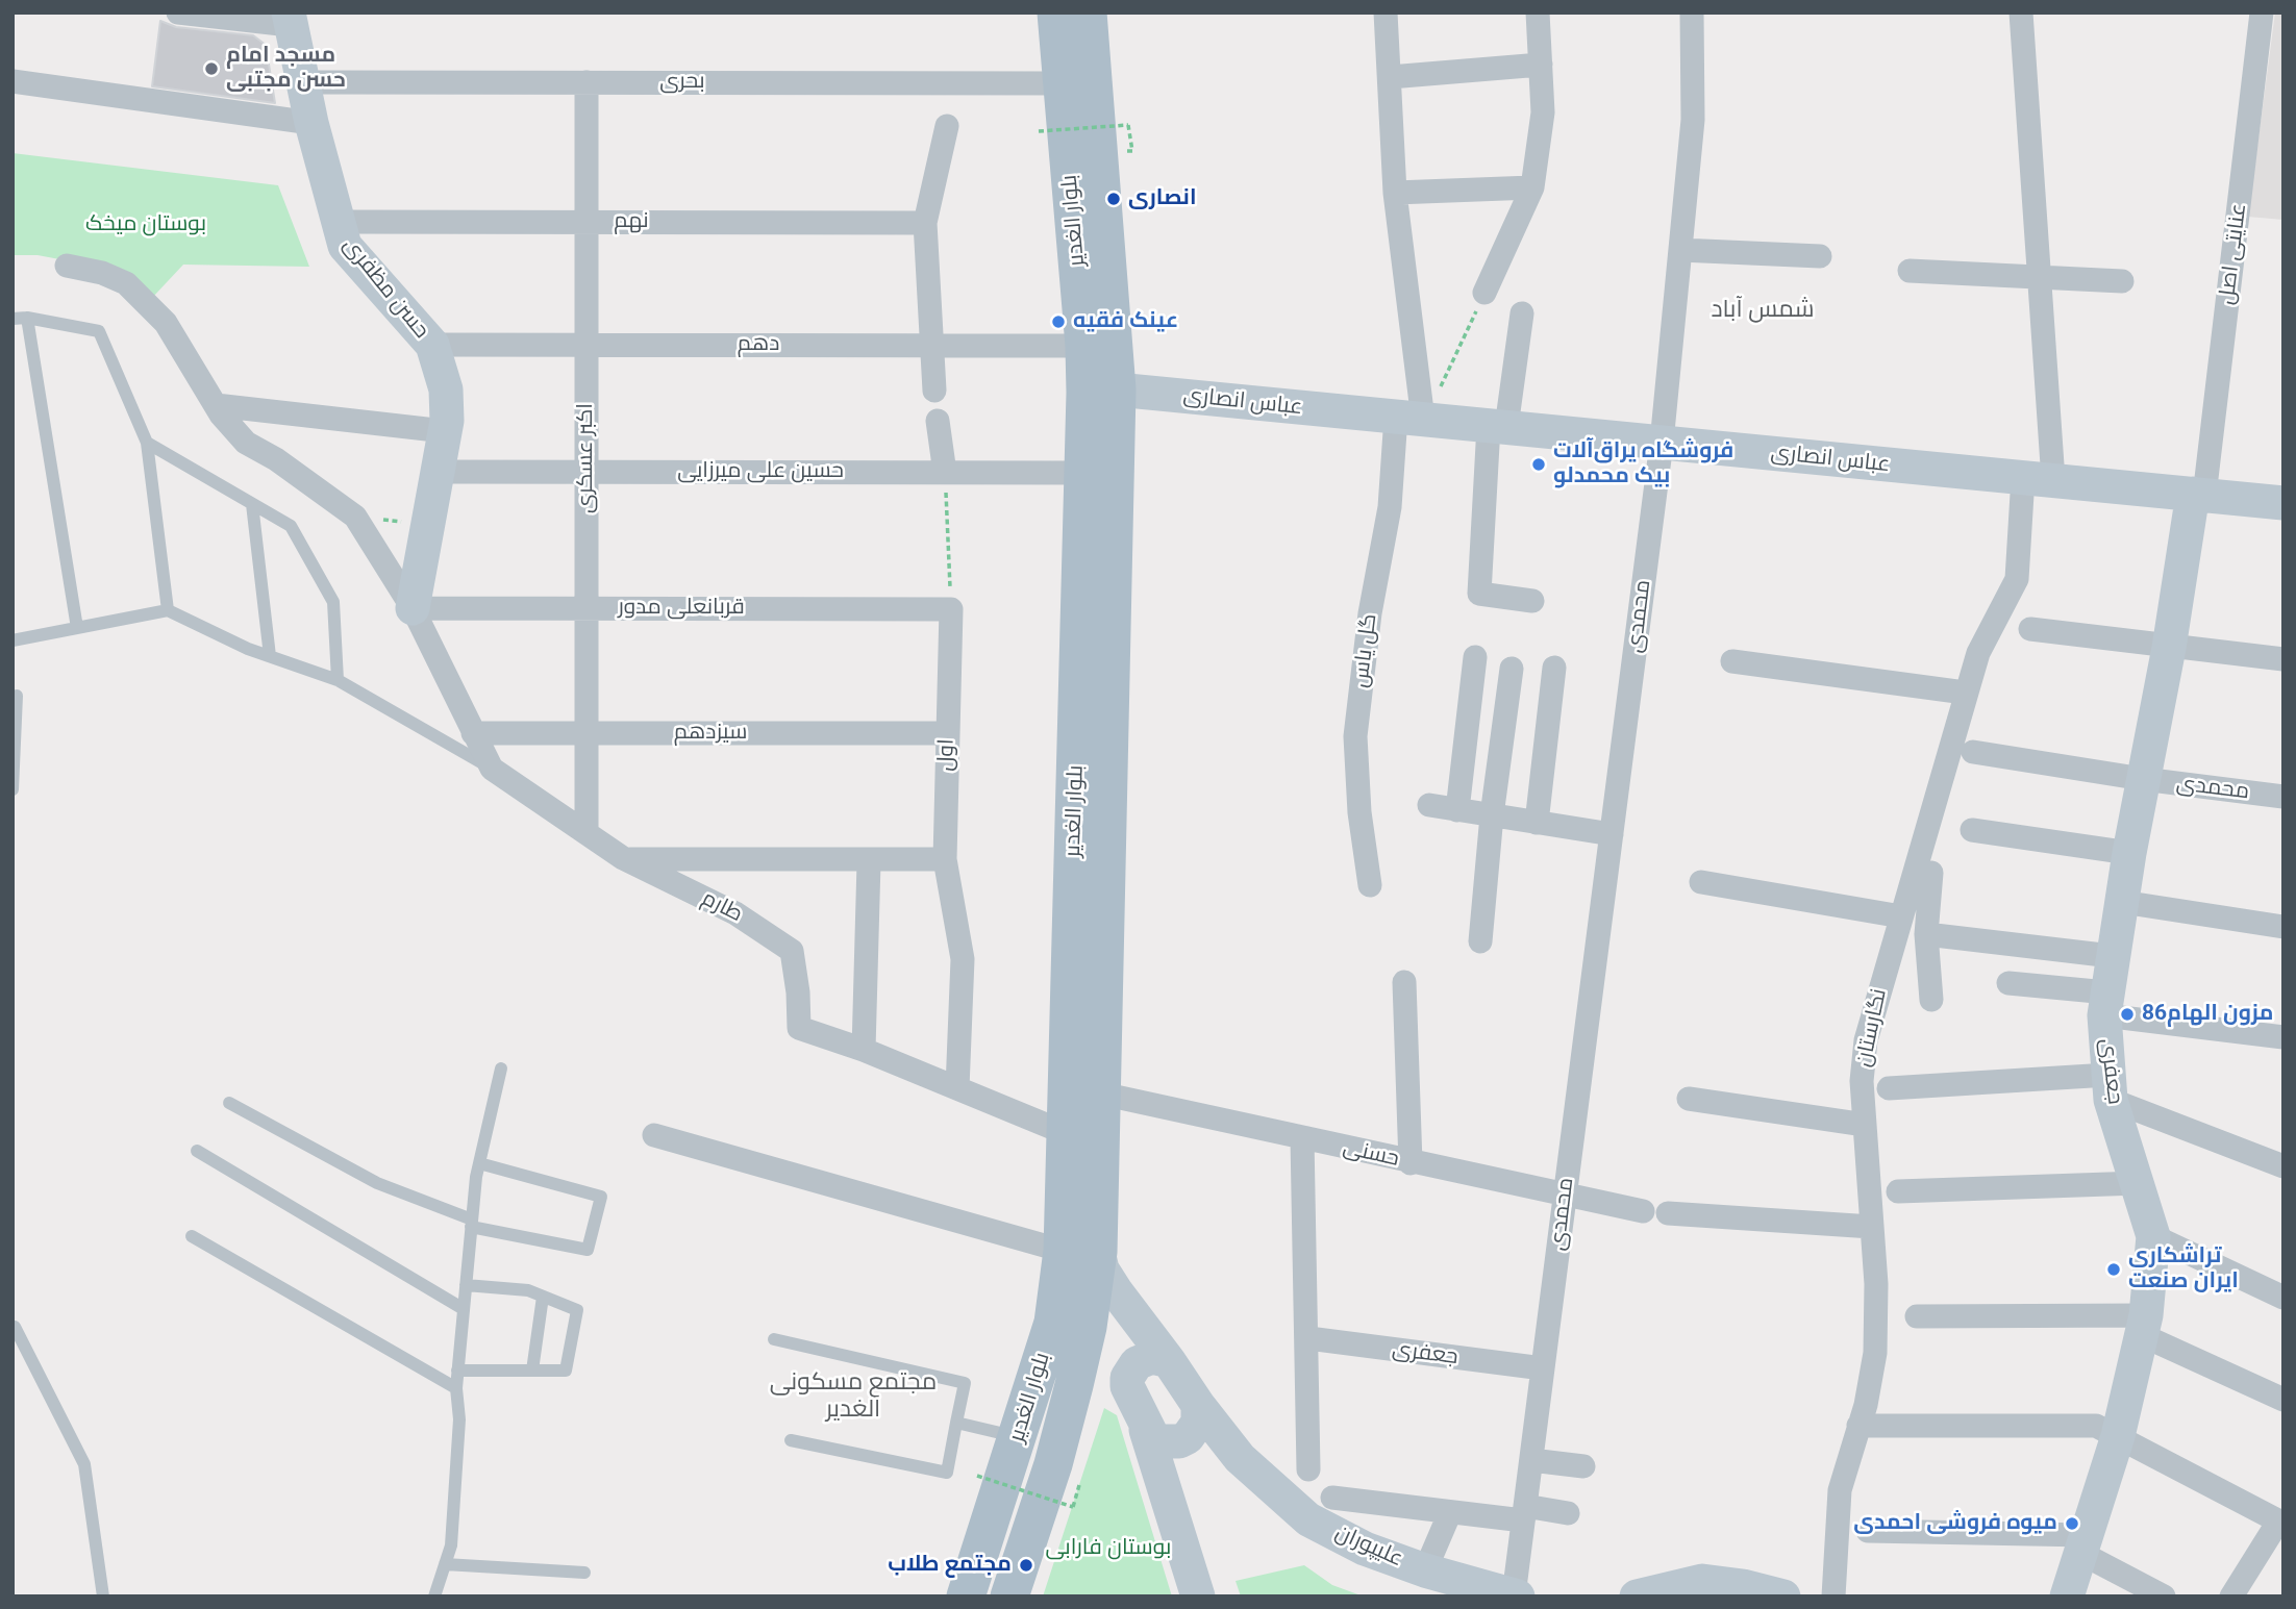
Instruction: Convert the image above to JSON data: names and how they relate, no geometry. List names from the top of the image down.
{
  "streets": {
    "main road": ["بلوار الغدیر"],
    "street": [
      "بحری",
      "نهم",
      "عنایتی اصل",
      "حسن مظفری",
      "دهم",
      "عباس انصاری",
      "اکبر عسکری",
      "حسین علی میرزایی",
      "قربانعلی مدور",
      "محمدی",
      "گل یاس",
      "سیزدهم",
      "اول",
      "طارم",
      "نگارستان",
      "جعفری",
      "حسنی",
      "علیپوران"
    ]
  },
  "crossings": [
    ["بحری", "بلوار الغدیر"],
    ["بحری", "حسن مظفری"],
    ["بحری", "اکبر عسکری"],
    ["بلوار الغدیر", "دهم"],
    ["بلوار الغدیر", "عباس انصاری"],
    ["بلوار الغدیر", "حسین علی میرزایی"],
    ["بلوار الغدیر", "طارم"],
    ["بلوار الغدیر", "حسنی"],
    ["نهم", "حسن مظفری"],
    ["نهم", "اکبر عسکری"],
    ["عنایتی اصل", "عباس انصاری"],
    ["عنایتی اصل", "جعفری"],
    ["حسن مظفری", "دهم"],
    ["حسن مظفری", "حسین علی میرزایی"],
    ["حسن مظفری", "قربانعلی مدور"],
    ["حسن مظفری", "طارم"],
    ["دهم", "اکبر عسکری"],
    ["عباس انصاری", "محمدی"],
    ["عباس انصاری", "گل یاس"],
    ["عباس انصاری", "نگارستان"],
    ["عباس انصاری", "جعفری"],
    ["اکبر عسکری", "حسین علی میرزایی"],
    ["اکبر عسکری", "قربانعلی مدور"],
    ["اکبر عسکری", "سیزدهم"],
    ["اکبر عسکری", "طارم"],
    ["قربانعلی مدور", "اول"],
    ["قربانعلی مدور", "طارم"],
    ["محمدی", "جعفری"],
    ["محمدی", "حسنی"],
    ["محمدی", "علیپوران"],
    ["سیزدهم", "اول"],
    ["سیزدهم", "طارم"],
    ["اول", "طارم"]
  ],
  "districts": ["شمس آباد", "مجتمع مسکونی الغدیر"],
  "parks": ["بوستان میخک", "بوستان فارابی"],
  "places": [
    "مسجد امام حسن مجتبی",
    "انصاری",
    "عینک فقیه",
    "فروشگاه یراق‌آلات بیک محمدلو",
    "مزون الهام86",
    "تراشکاری ایران صنعت",
    "میوه فروشی احمدی",
    "مجتمع طلاب"
  ]
}
